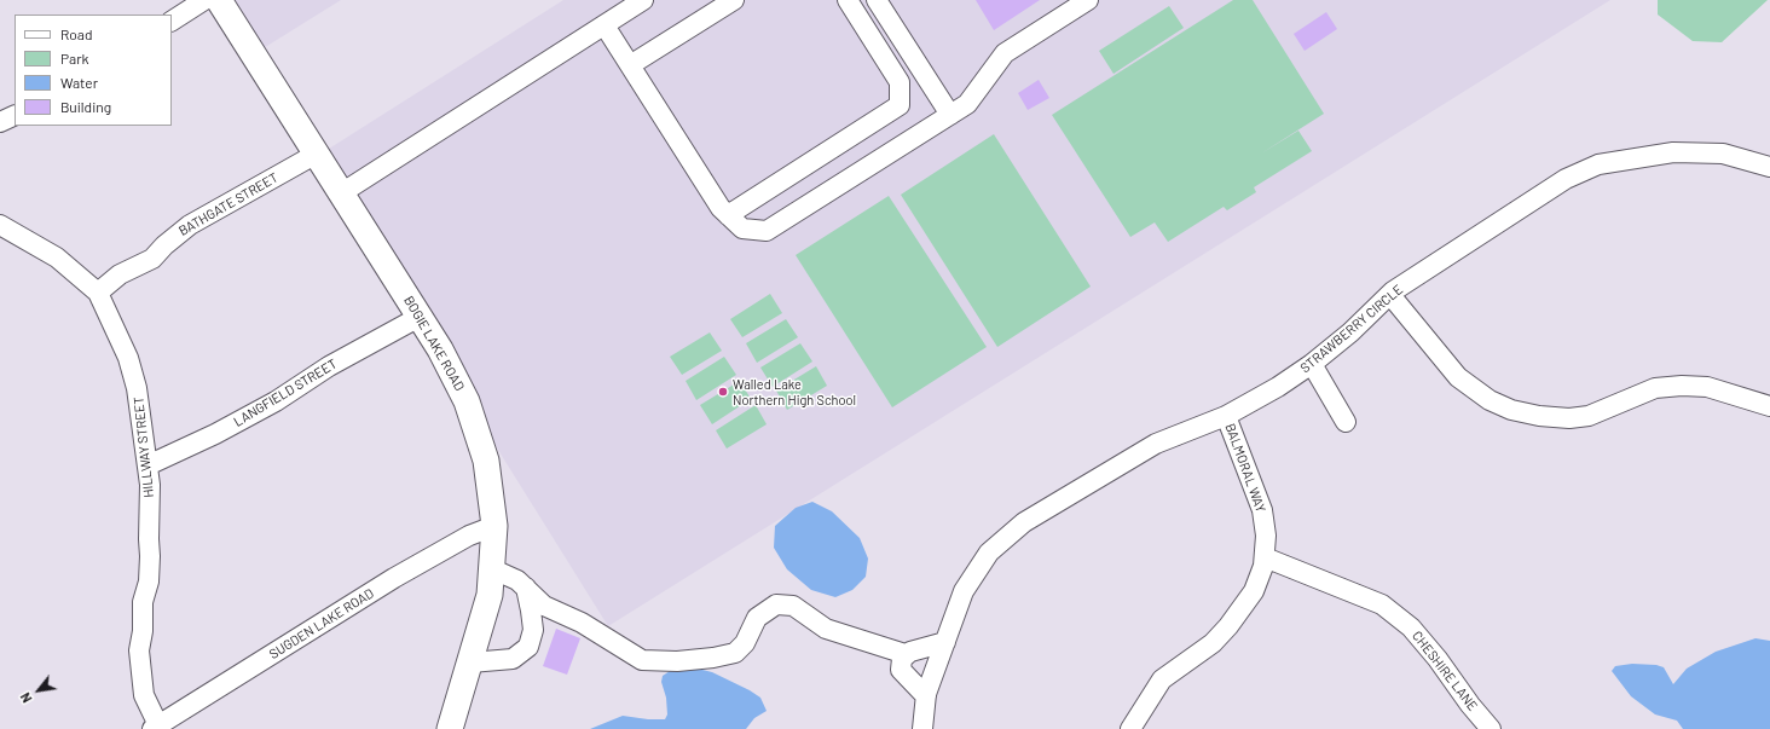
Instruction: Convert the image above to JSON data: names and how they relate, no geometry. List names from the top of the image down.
{
  "streets": {
    "main road": ["BOGIE LAKE ROAD"],
    "street": [
      "BATHGATE STREET",
      "STRAWBERRY CIRCLE",
      "LANGFIELD STREET",
      "HILLWAY STREET",
      "BALMORAL WAY",
      "SUGDEN LAKE ROAD",
      "CHESHIRE LANE"
    ]
  },
  "crossings": [
    ["BATHGATE STREET", "BOGIE LAKE ROAD"],
    ["BATHGATE STREET", "HILLWAY STREET"],
    ["STRAWBERRY CIRCLE", "BALMORAL WAY"],
    ["BOGIE LAKE ROAD", "LANGFIELD STREET"],
    ["BOGIE LAKE ROAD", "SUGDEN LAKE ROAD"],
    ["LANGFIELD STREET", "HILLWAY STREET"],
    ["HILLWAY STREET", "SUGDEN LAKE ROAD"],
    ["BALMORAL WAY", "CHESHIRE LANE"]
  ],
  "places": ["Walled Lake Northern High School"],
  "legend": [
    "Road",
    "Park",
    "Water",
    "Building"
  ],
  "north": "bottom left"
}
